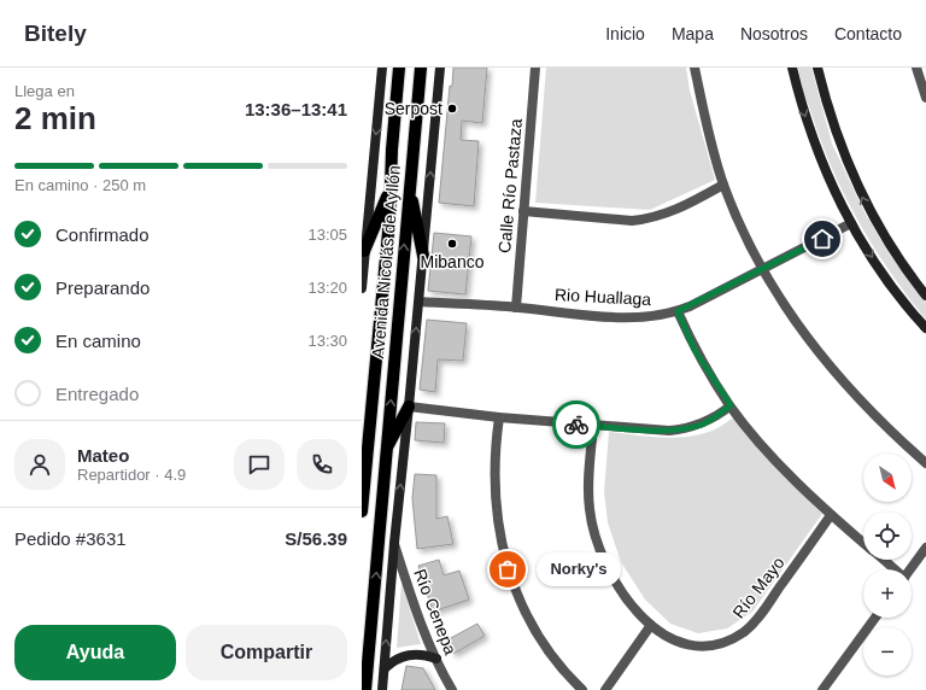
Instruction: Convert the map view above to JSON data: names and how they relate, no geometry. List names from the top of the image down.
{
  "streets": {
    "main road": ["Avenida Nicolás de Ayllón"],
    "street": [
      "Calle Río Pastaza",
      "Rio Huallaga",
      "Río Mayo",
      "Río Cenepa"
    ]
  },
  "crossings": [
    ["Calle Río Pastaza", "Rio Huallaga"]
  ],
  "places": ["Serpost", "Mibanco", "Norky's"],
  "north": "bottom right",
  "page": {
    "header": "Bitely",
    "nav": [
      "Inicio",
      "Mapa",
      "Nosotros",
      "Contacto"
    ],
    "heading": ["2 min", "Llega en", "13:36–13:41"],
    "panel": [
      "Mateo",
      "Repartidor · 4.9",
      "Pedido #3631",
      "S/56.39"
    ],
    "bar": "En camino · 250 m",
    "list": [
      ["Confirmado", "13:05"],
      ["Preparando", "13:20"],
      ["En camino", "13:30"],
      "Entregado"
    ],
    "map_buttons": ["+", "−"],
    "bubble": "Norky's",
    "buttons": ["Ayuda", "Compartir"]
  }
}
